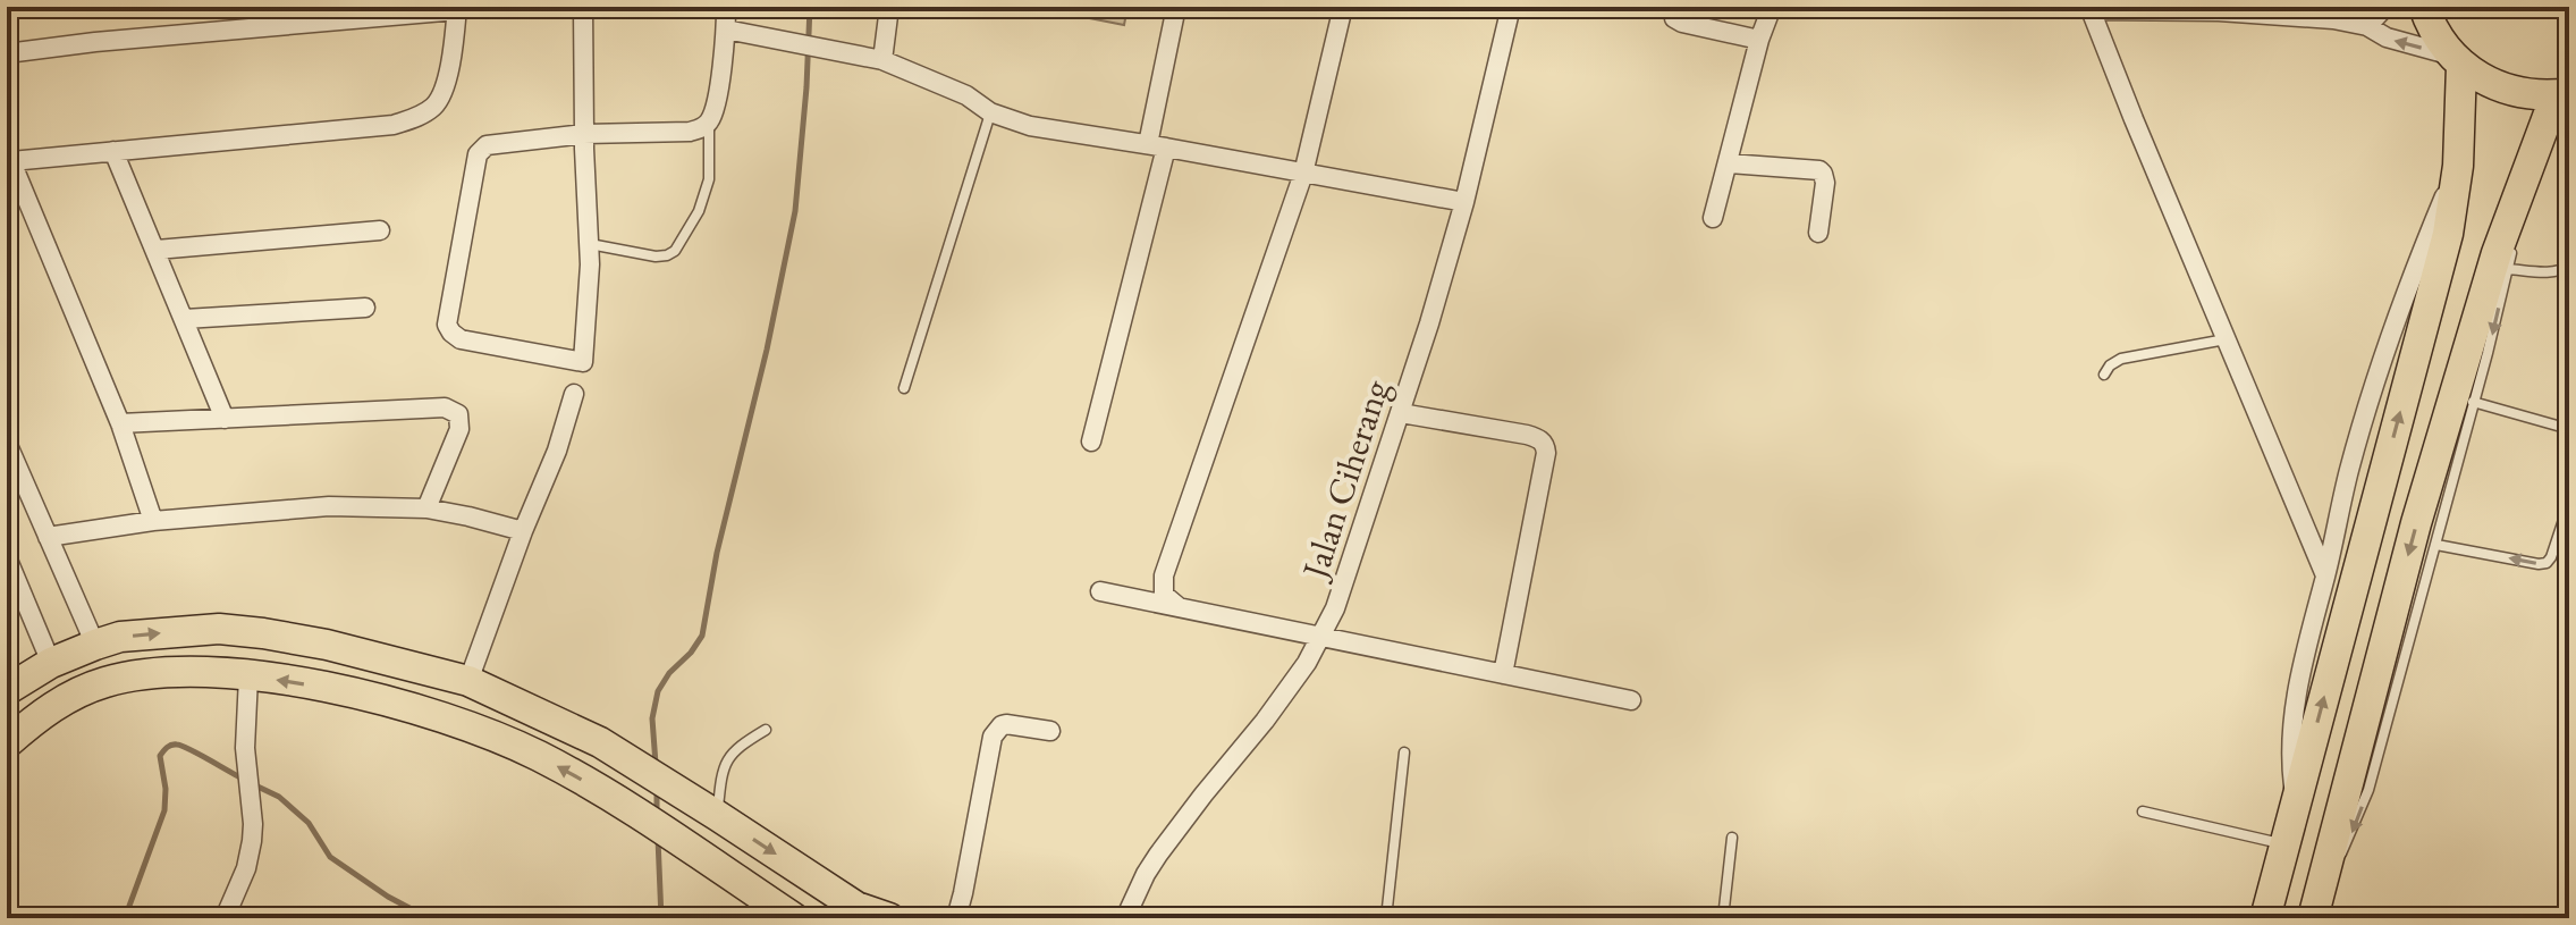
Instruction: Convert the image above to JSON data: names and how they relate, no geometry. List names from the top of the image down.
{
  "streets": {
    "street": ["Jalan Ciherang"]
  }
}
